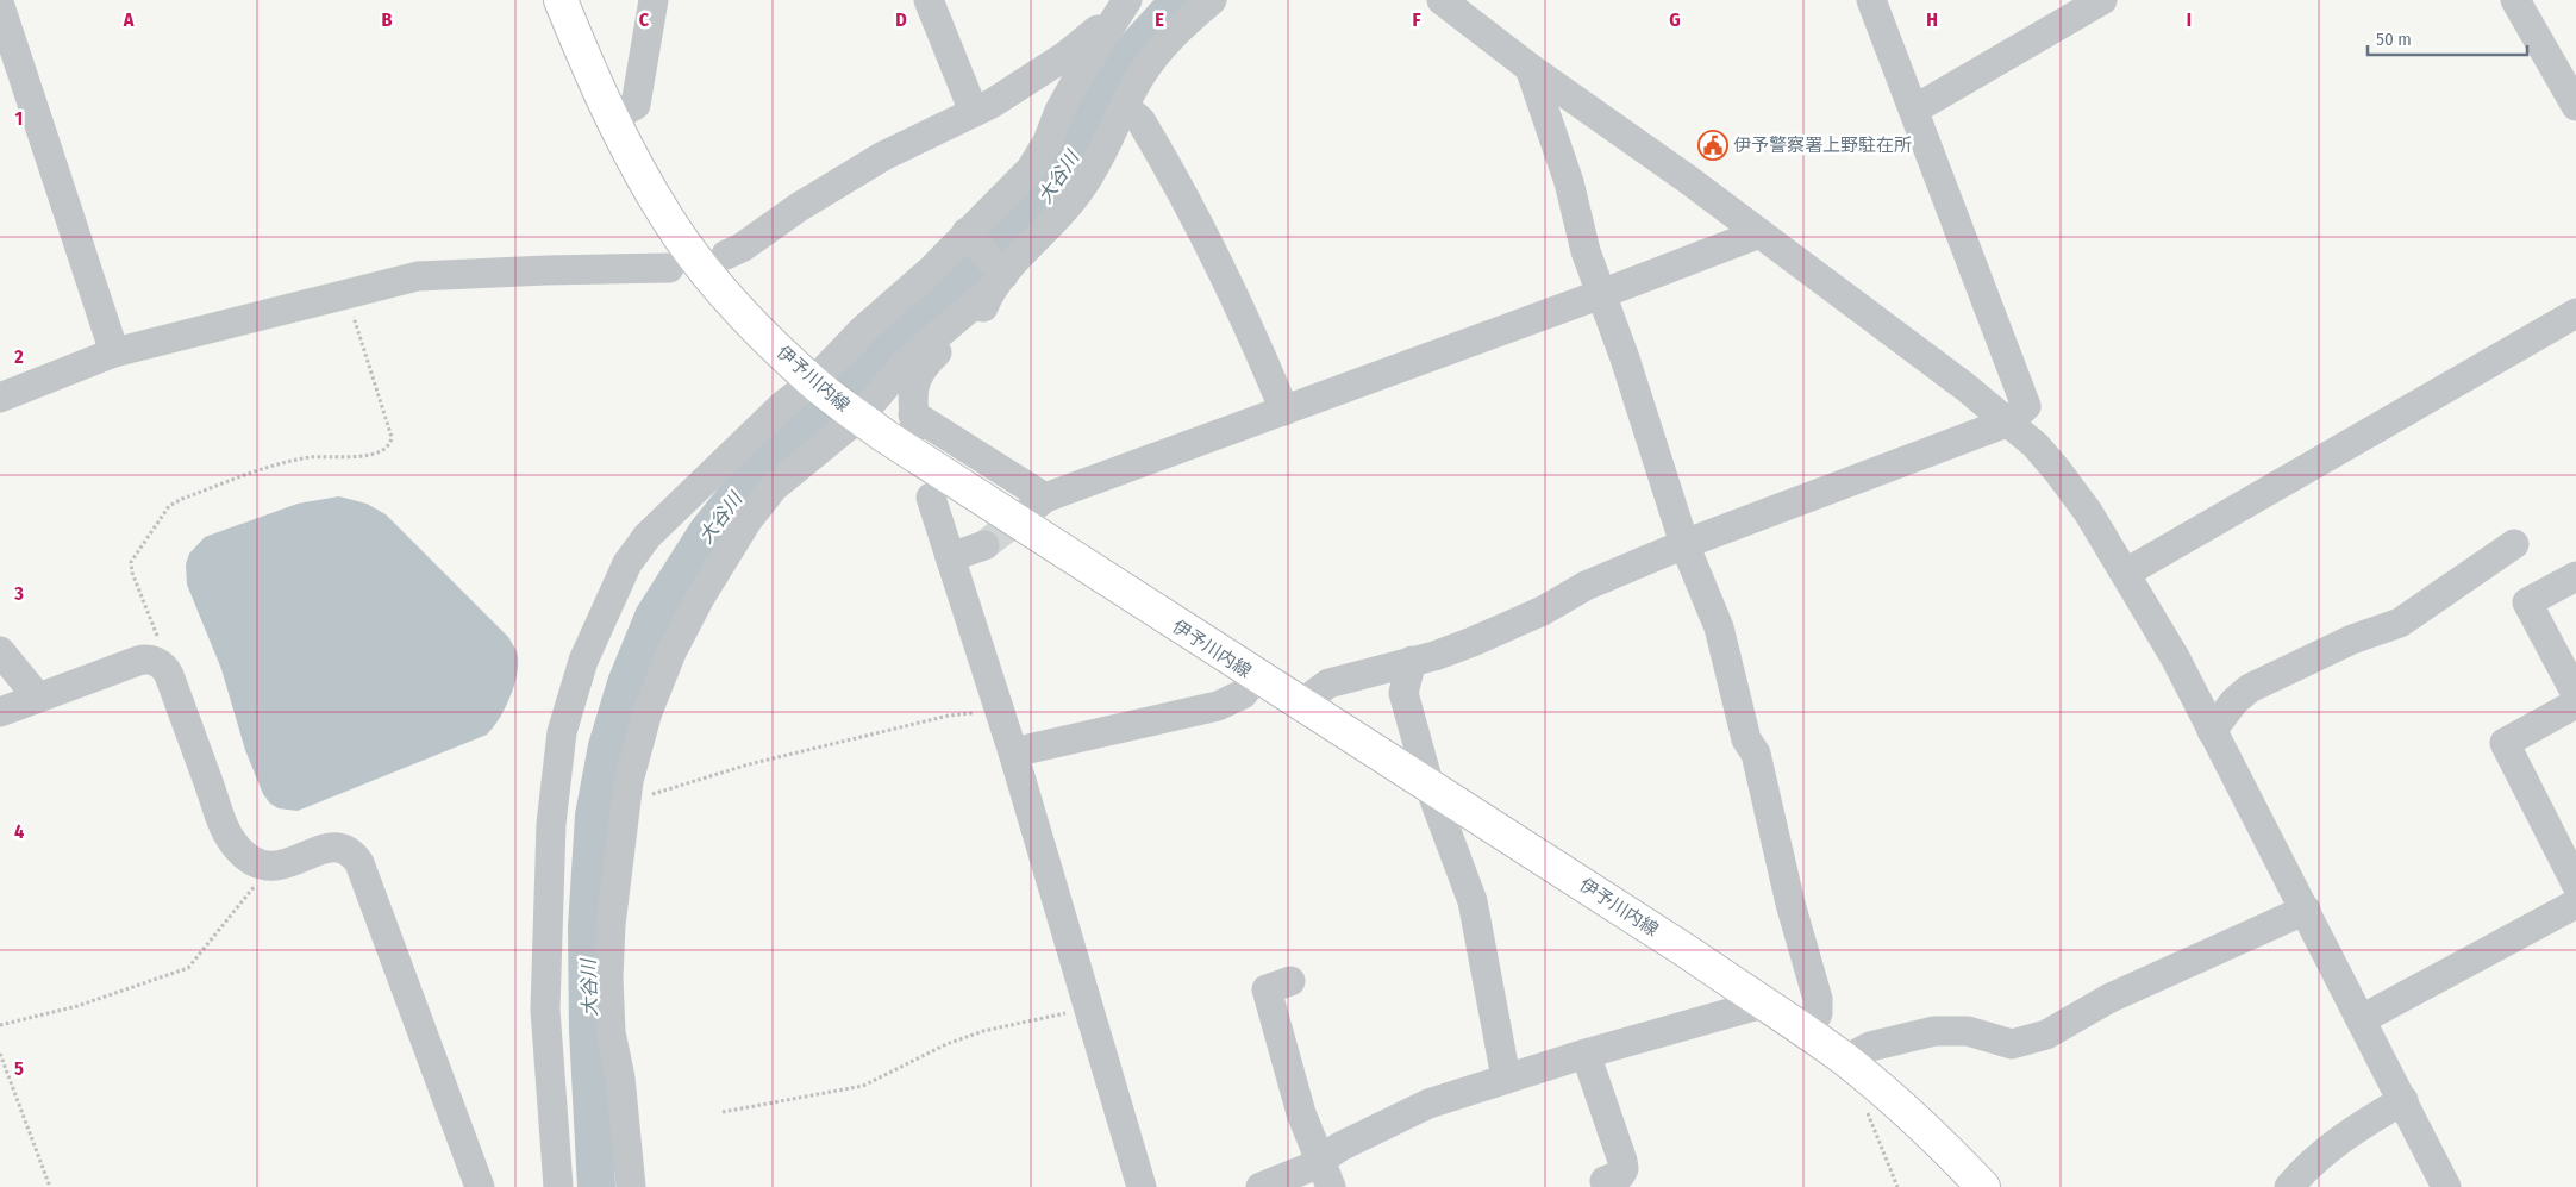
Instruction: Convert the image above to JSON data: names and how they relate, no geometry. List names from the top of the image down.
{
  "streets": {
    "main road": ["伊予川内線"]
  },
  "water": ["大谷川"],
  "places": {
    "public building": ["伊予警察署上野駐在所"]
  },
  "scale_bar": "50 m",
  "grid": {
    "columns": [
      "A",
      "B",
      "C",
      "D",
      "E",
      "F",
      "G",
      "H",
      "I"
    ],
    "rows": [
      "1",
      "2",
      "3",
      "4",
      "5"
    ]
  }
}
